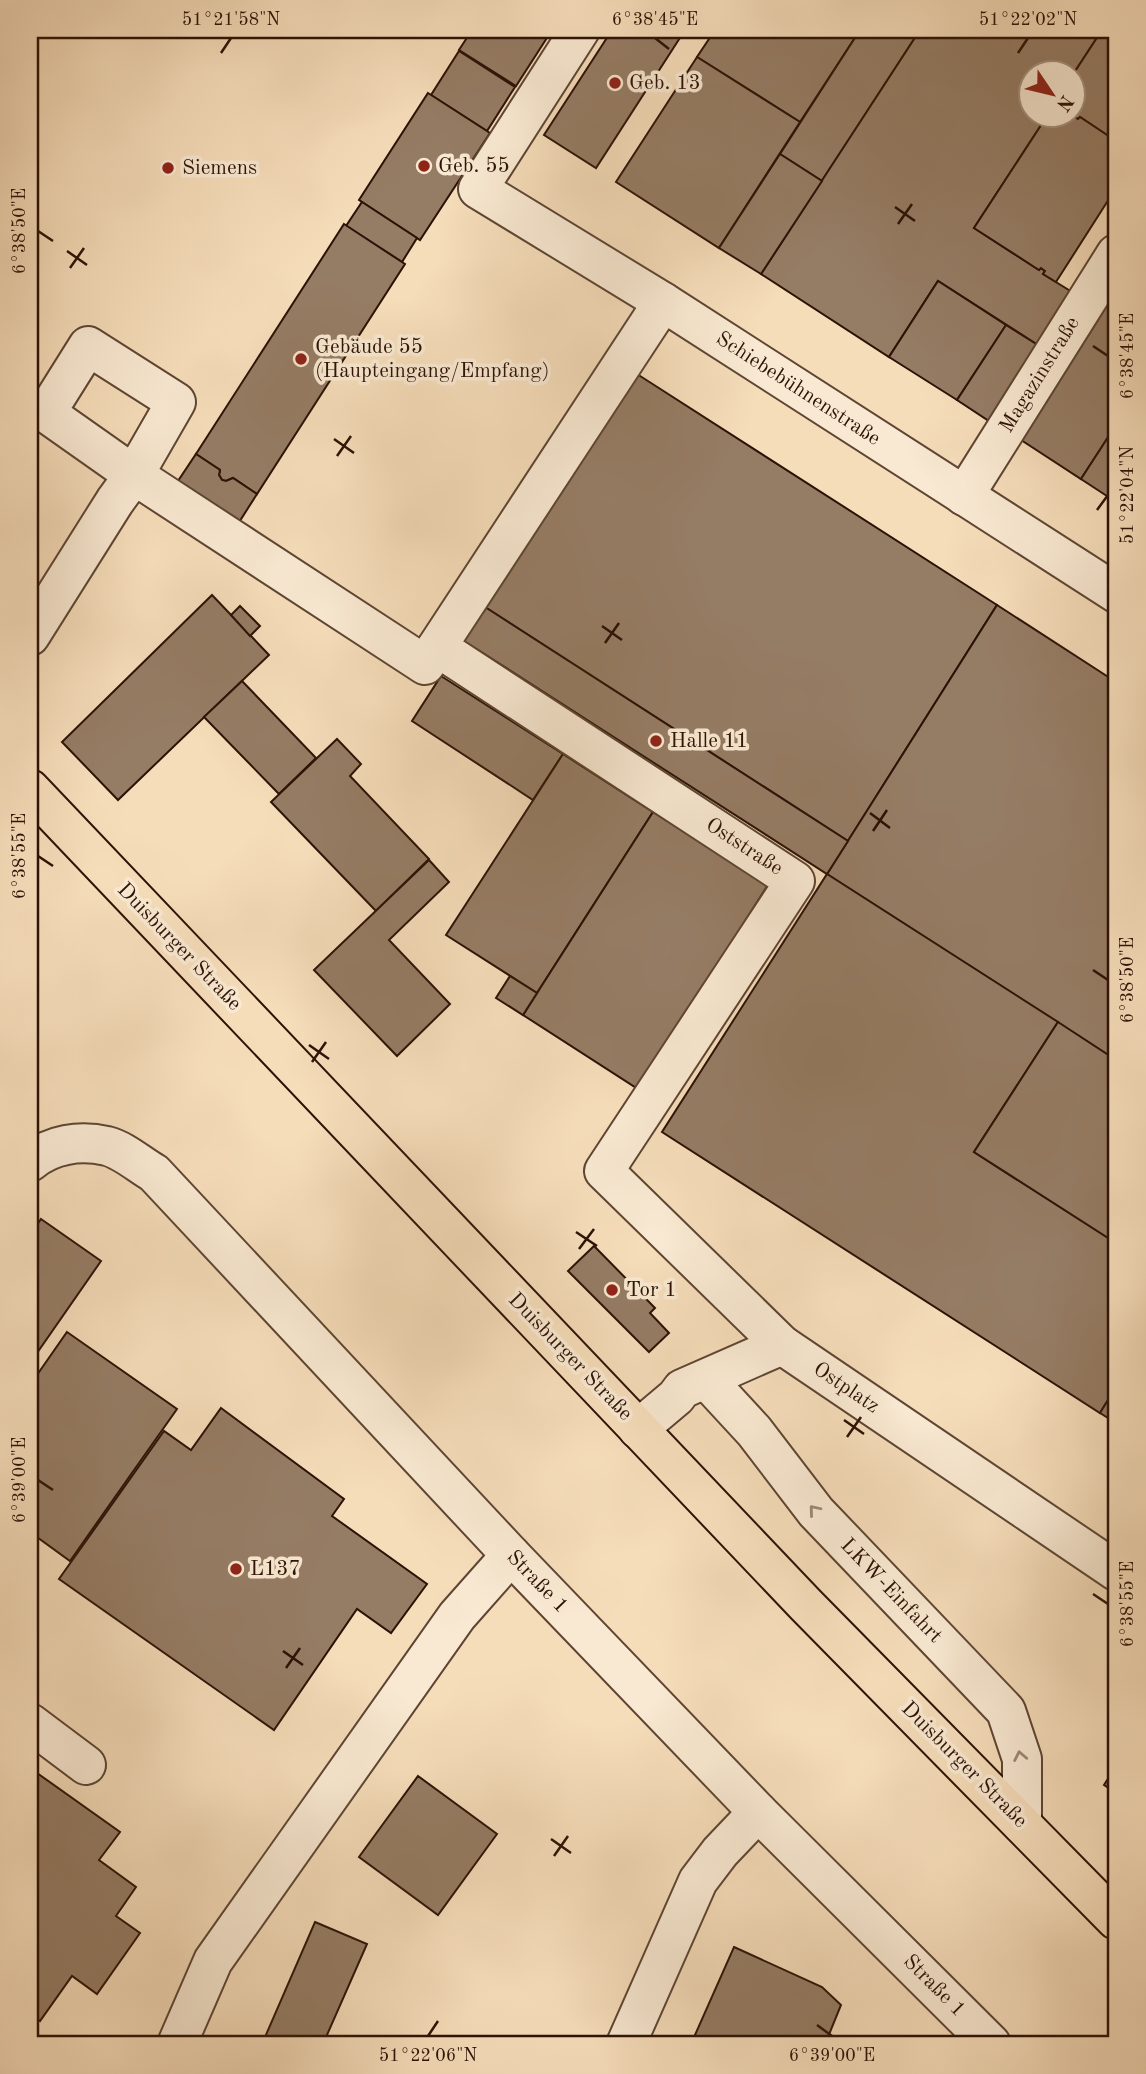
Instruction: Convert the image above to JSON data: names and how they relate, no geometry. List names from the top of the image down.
{
  "streets": {
    "main road": ["Duisburger Straße"],
    "lane": [
      "Magazinstraße",
      "Schiebebühnenstraße",
      "Oststraße",
      "Ostplatz",
      "Straße 1",
      "LKW-Einfahrt"
    ]
  },
  "crossings": [
    ["Magazinstraße", "Schiebebühnenstraße"],
    ["Oststraße", "Ostplatz"],
    ["Duisburger Straße", "LKW-Einfahrt"]
  ],
  "one_way": ["LKW-Einfahrt"],
  "places": [
    "Geb. 13",
    "Geb. 55",
    "Siemens",
    "Gebäude 55 (Haupteingang/Empfang)",
    "Halle 11",
    "Tor 1",
    "L137"
  ],
  "north": "bottom right",
  "coordinates": [
    "51°21'58\"N",
    "6°38'45\"E",
    "51°22'02\"N",
    "6°38'50\"E",
    "51°22'04\"N",
    "6°38'55\"E",
    "6°39'00\"E",
    "51°22'06\"N"
  ]
}
